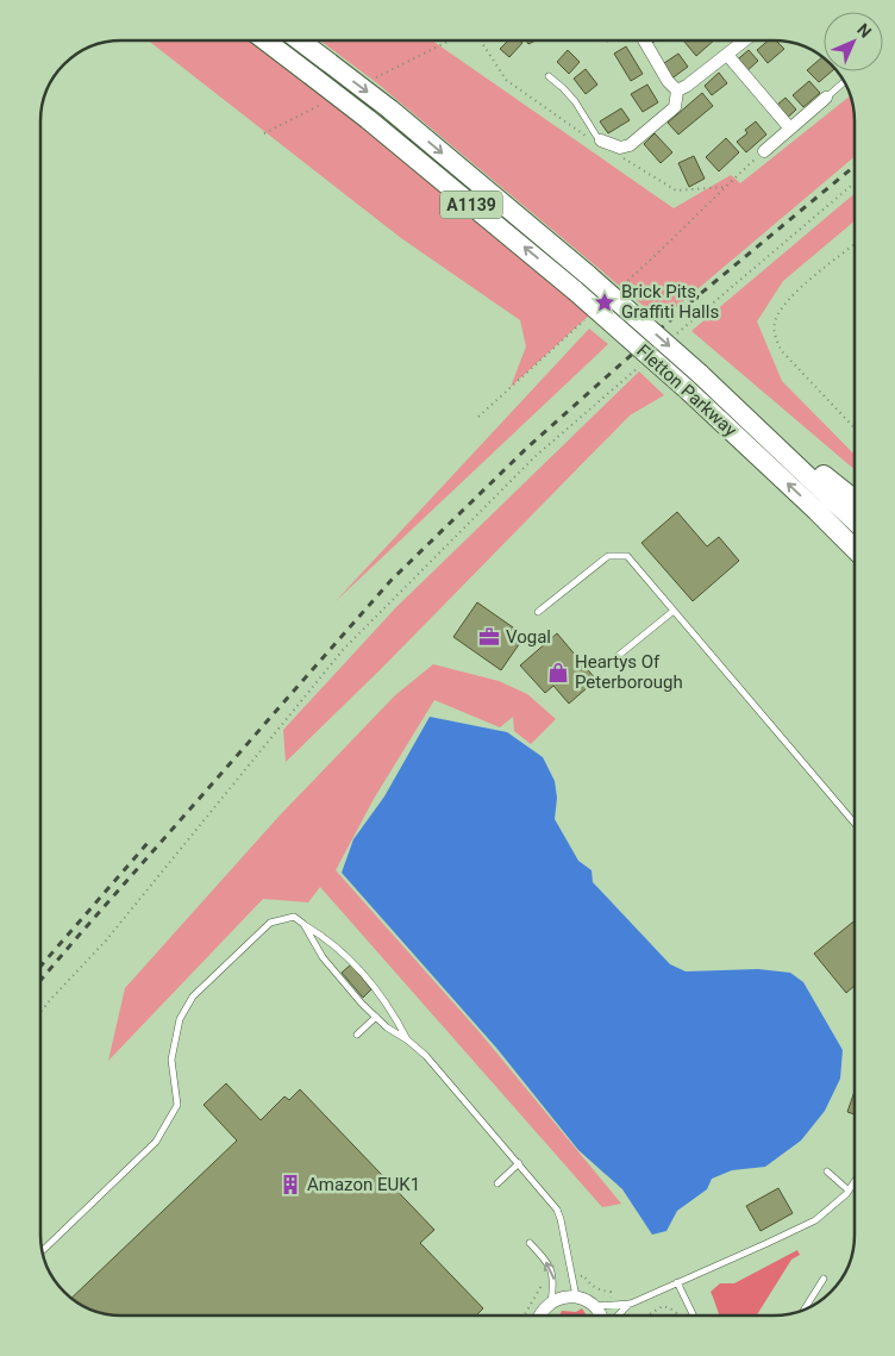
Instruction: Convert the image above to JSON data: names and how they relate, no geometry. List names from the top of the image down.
{
  "streets": {
    "highway": ["A1139", "Fletton Parkway"]
  },
  "crossings": [
    ["A1139", "Fletton Parkway"]
  ],
  "places": {
    "place": ["Brick Pits, Graffiti Halls"],
    "office": ["Vogal"],
    "shop": ["Heartys Of Peterborough"],
    "building": ["Amazon EUK1"]
  },
  "north": "top right"
}
